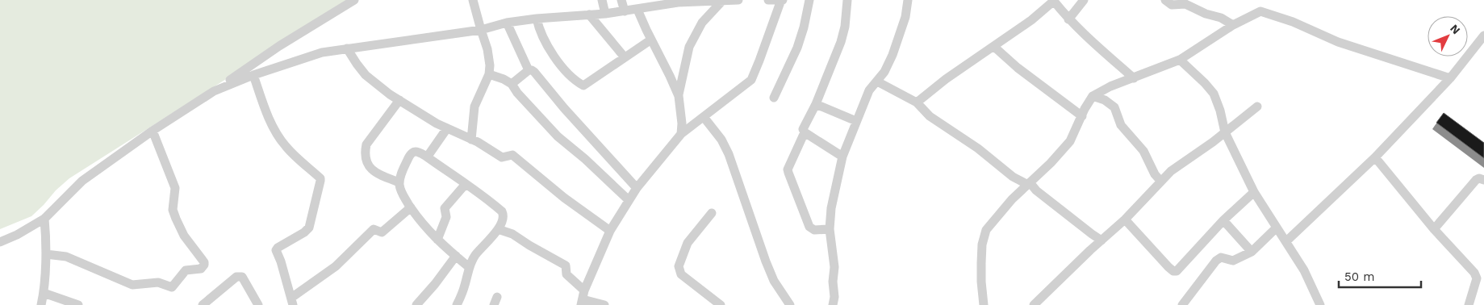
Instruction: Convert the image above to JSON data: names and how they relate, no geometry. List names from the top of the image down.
{
  "scale_bar": "50 m",
  "north": "top right"
}
